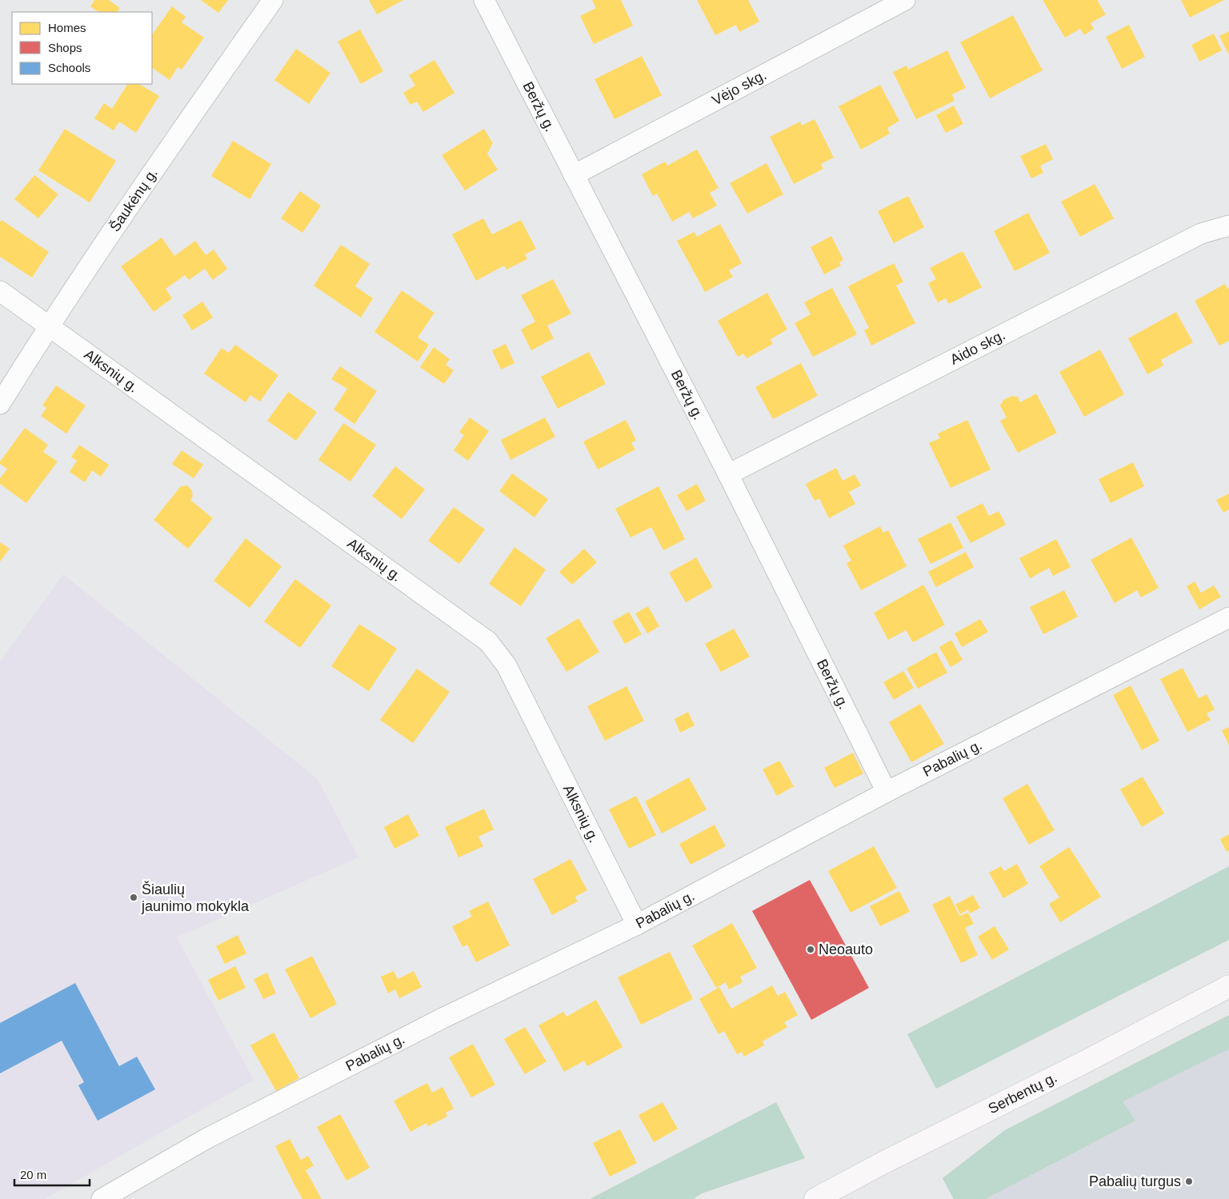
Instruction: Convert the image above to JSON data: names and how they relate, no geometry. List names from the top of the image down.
{
  "streets": {
    "main road": ["Serbentų g."],
    "street": [
      "Vėjo skg.",
      "Beržų g.",
      "Šaukėnų g.",
      "Aido skg.",
      "Alksnių g.",
      "Pabalių g."
    ]
  },
  "crossings": [
    ["Vėjo skg.", "Beržų g."],
    ["Beržų g.", "Aido skg."],
    ["Beržų g.", "Pabalių g."],
    ["Šaukėnų g.", "Alksnių g."],
    ["Alksnių g.", "Pabalių g."]
  ],
  "places": ["Šiaulių jaunimo mokykla", "Neoauto", "Pabalių turgus"],
  "legend": ["Homes", "Shops", "Schools"],
  "scale_bar": "20 m"
}
